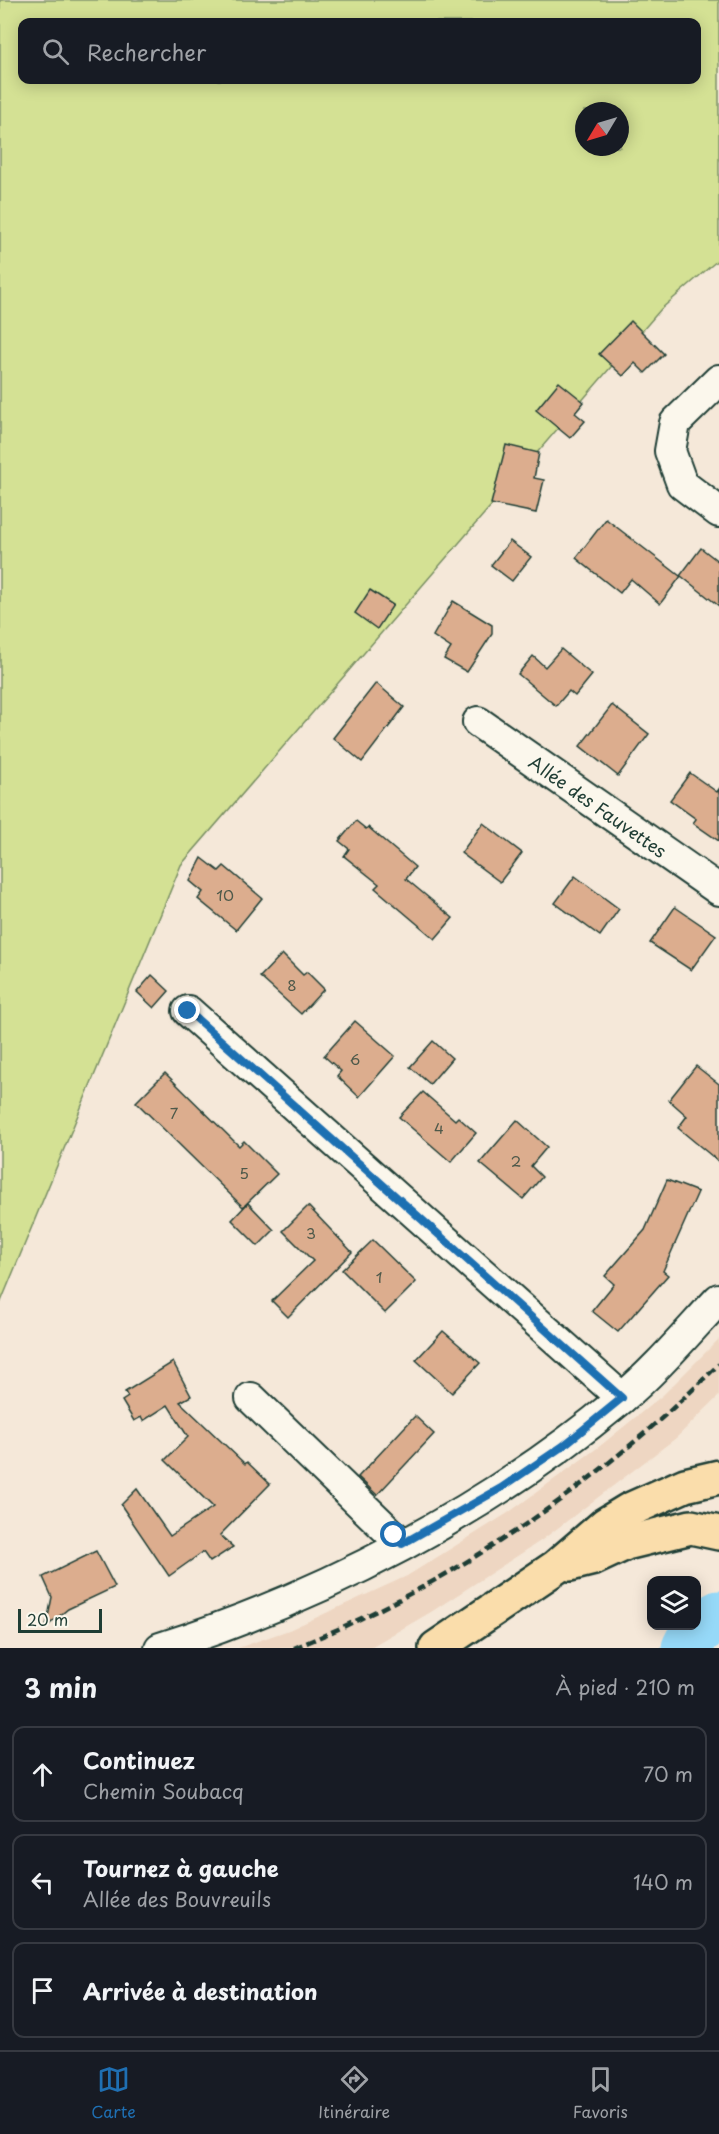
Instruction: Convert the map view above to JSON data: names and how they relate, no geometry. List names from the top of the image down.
{
  "streets": {
    "street": ["Allée des Fauvettes"]
  },
  "house_numbers": [
    "10",
    "8",
    "6",
    "7",
    "4",
    "2",
    "5",
    "3",
    "1"
  ],
  "scale_bar": "20 m",
  "north": "bottom left",
  "page": {
    "search": "Rechercher",
    "scale": "20 m",
    "heading": ["3 min", "À pied · 210 m"],
    "list": [
      ["Continuez", "Chemin Soubacq", "70 m"],
      ["Tournez à gauche", "Allée des Bouvreuils", "140 m"],
      "Arrivée à destination"
    ],
    "nav": ["Carte", "Itinéraire", "Favoris"]
  }
}
